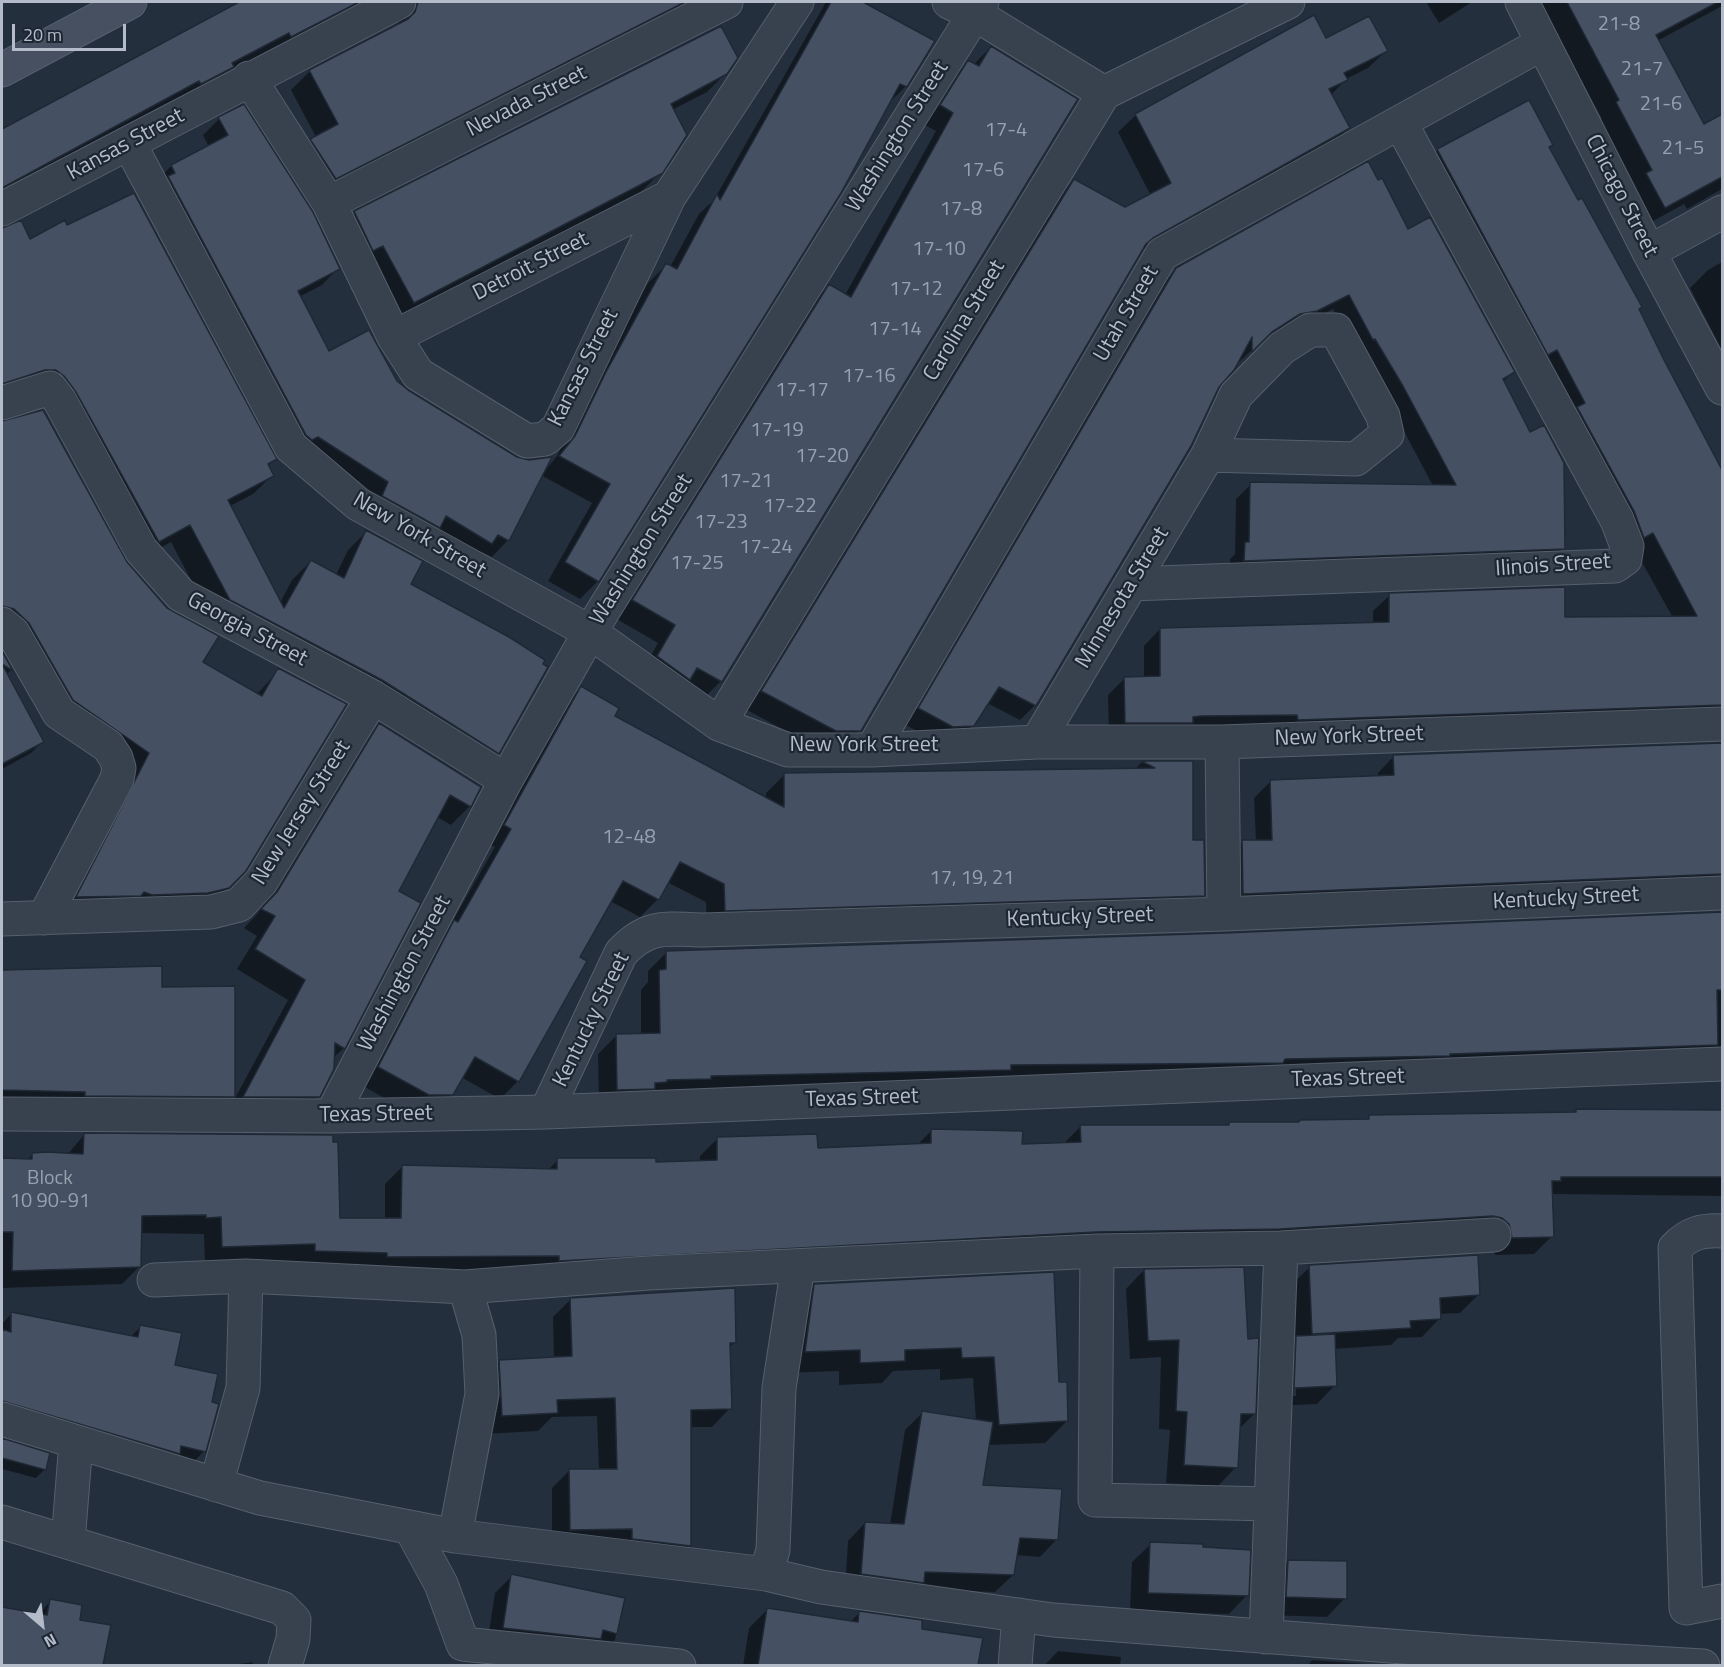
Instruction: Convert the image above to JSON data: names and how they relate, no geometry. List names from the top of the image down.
{
  "streets": {
    "street": [
      "Nevada Street",
      "Washington Street",
      "Kansas Street",
      "Chicago Street",
      "Detroit Street",
      "Utah Street",
      "Carolina Street",
      "New York Street",
      "Ilinois Street",
      "Minnesota Street",
      "Georgia Street",
      "New Jersey Street",
      "Kentucky Street",
      "Texas Street"
    ]
  },
  "crossings": [
    ["Nevada Street", "Kansas Street"],
    ["Washington Street", "New York Street"],
    ["Washington Street", "Georgia Street"],
    ["Washington Street", "Texas Street"],
    ["Kansas Street", "Detroit Street"],
    ["Kansas Street", "New York Street"],
    ["Chicago Street", "Utah Street"],
    ["Utah Street", "New York Street"],
    ["Utah Street", "Ilinois Street"],
    ["Carolina Street", "New York Street"],
    ["New York Street", "Minnesota Street"],
    ["Ilinois Street", "Minnesota Street"],
    ["Georgia Street", "New Jersey Street"],
    ["Kentucky Street", "Texas Street"]
  ],
  "house_numbers": [
    "21-8",
    "21-7",
    "21-6",
    "17-4",
    "21-5",
    "17-6",
    "17-8",
    "17-10",
    "17-12",
    "17-14",
    "17-16",
    "17-17",
    "17-19",
    "17-20",
    "17-21",
    "17-22",
    "17-23",
    "17-24",
    "17-25",
    "12-48",
    "17, 19, 21",
    "Block 10 90-91"
  ],
  "scale_bar": "20 m",
  "north": "bottom right"
}
